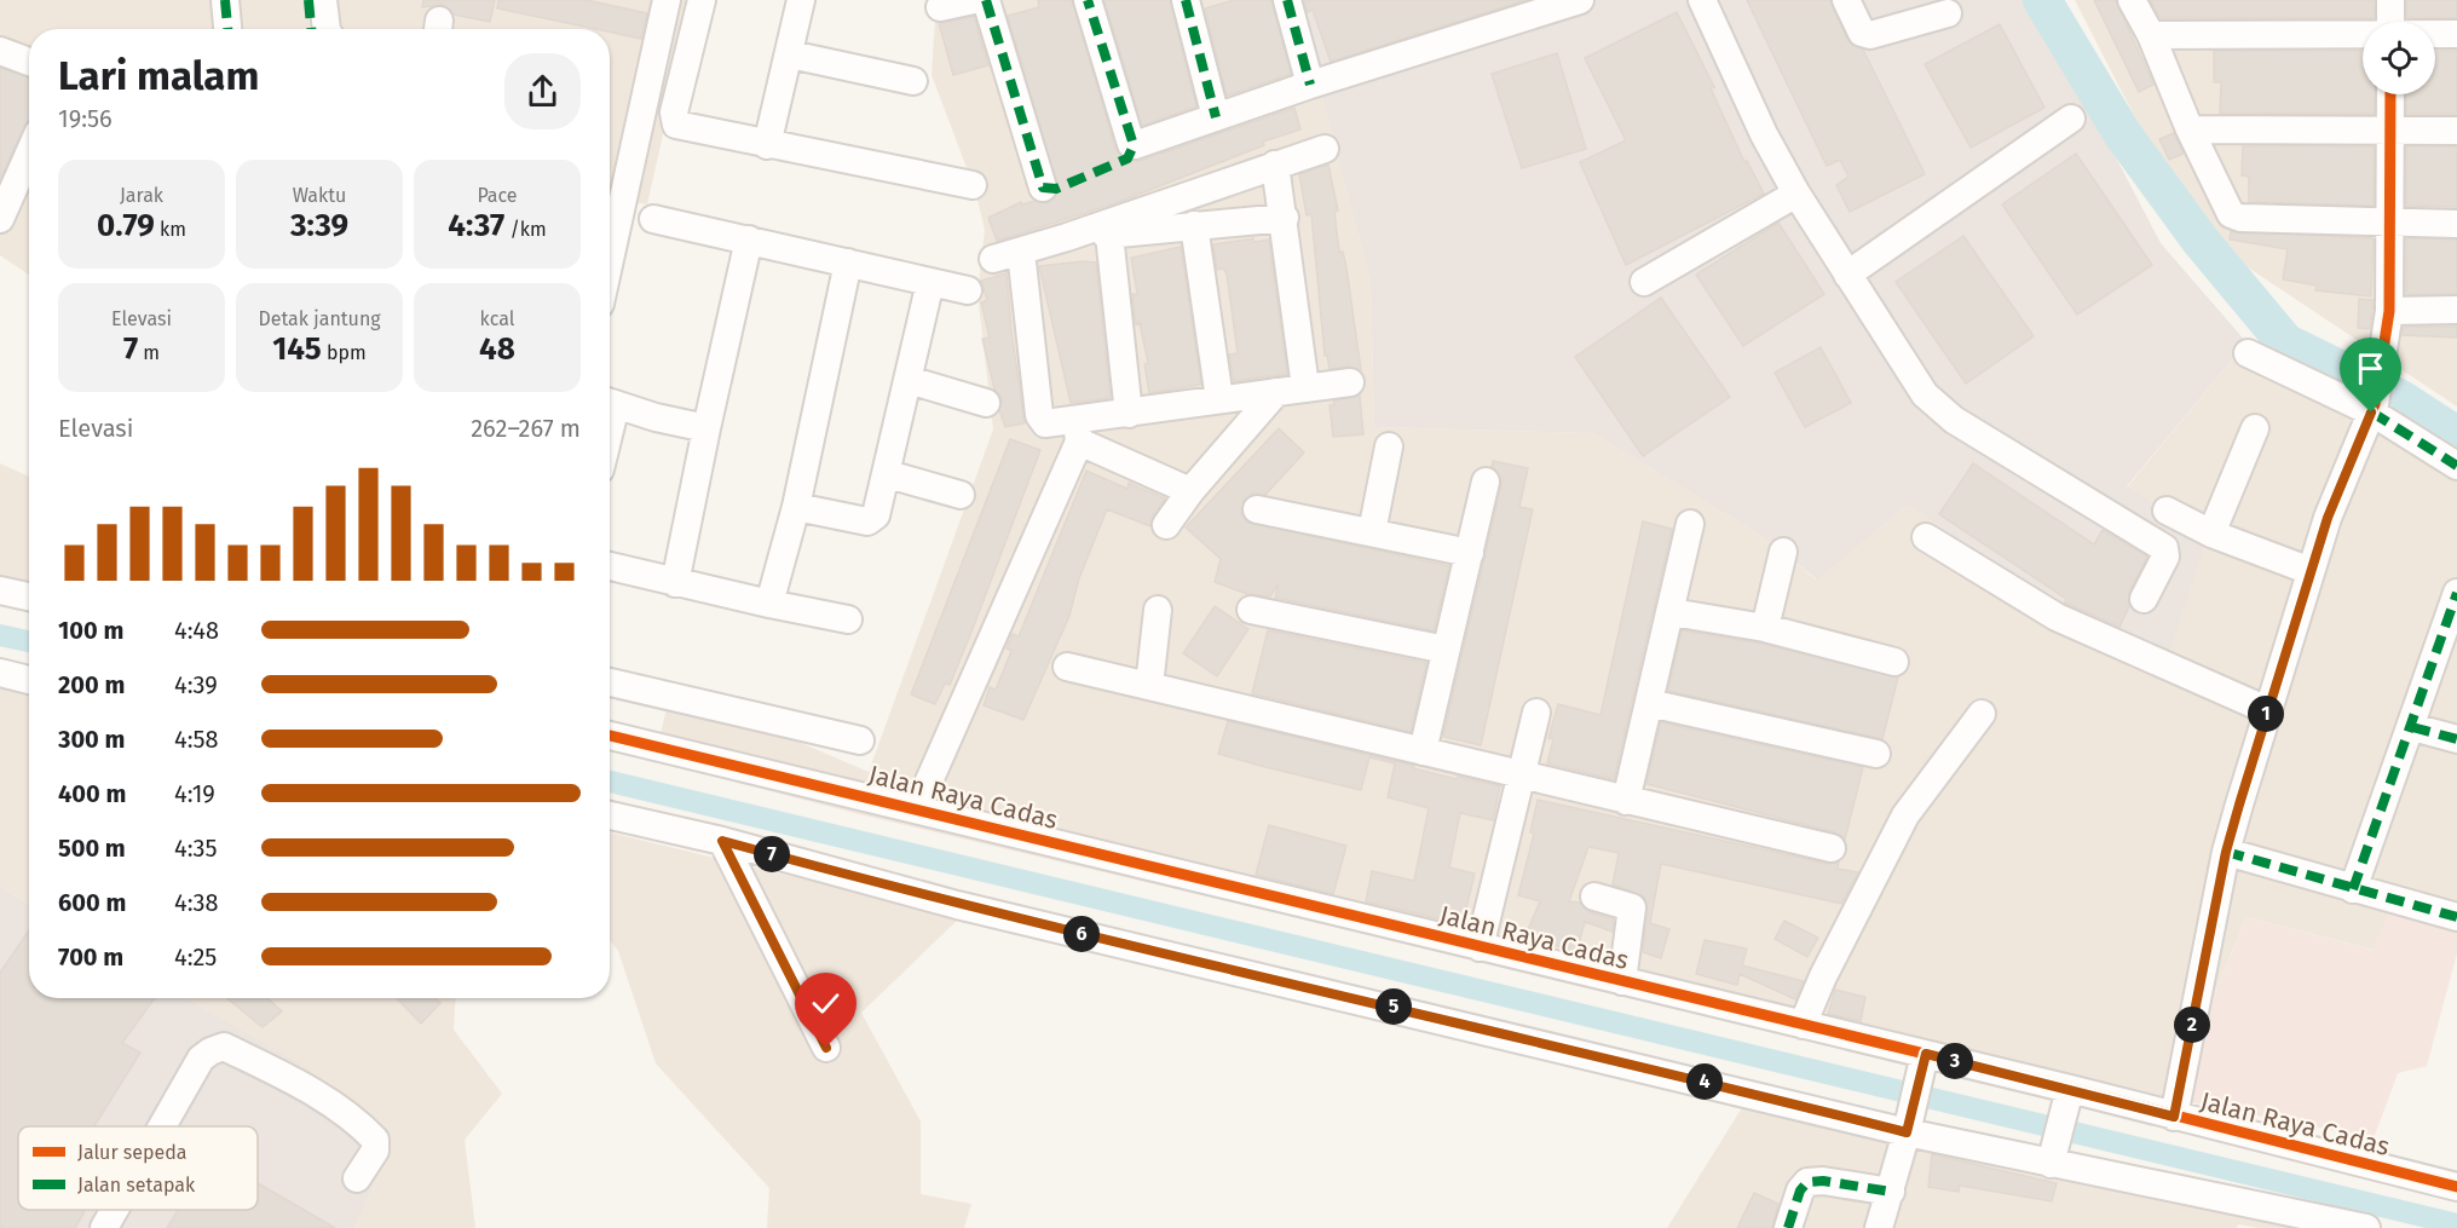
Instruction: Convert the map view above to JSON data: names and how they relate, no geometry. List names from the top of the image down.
{
  "streets": {
    "street": ["Jalan Raya Cadas"]
  },
  "legend": ["Jalur sepeda", "Jalan setapak"],
  "page": {
    "heading": ["Lari malam", "19:56"],
    "stats": [
      ["Jarak", "0.79 km"],
      ["Waktu", "3:39"],
      ["Pace", "4:37 /km"],
      ["Elevasi", "7 m"],
      ["Detak jantung", "145 bpm"],
      ["kcal", "48"]
    ],
    "chart": ["Elevasi", "262–267 m"],
    "list": [
      {
        "name": "100 m",
        "note": "4:48"
      },
      {
        "name": "200 m",
        "note": "4:39"
      },
      {
        "name": "300 m",
        "note": "4:58"
      },
      {
        "name": "400 m",
        "note": "4:19"
      },
      {
        "name": "500 m",
        "note": "4:35"
      },
      {
        "name": "600 m",
        "note": "4:38"
      },
      {
        "name": "700 m",
        "note": "4:25"
      }
    ],
    "pins": [
      "1",
      "7",
      "6",
      "5",
      "2",
      "3",
      "4"
    ]
  }
}
